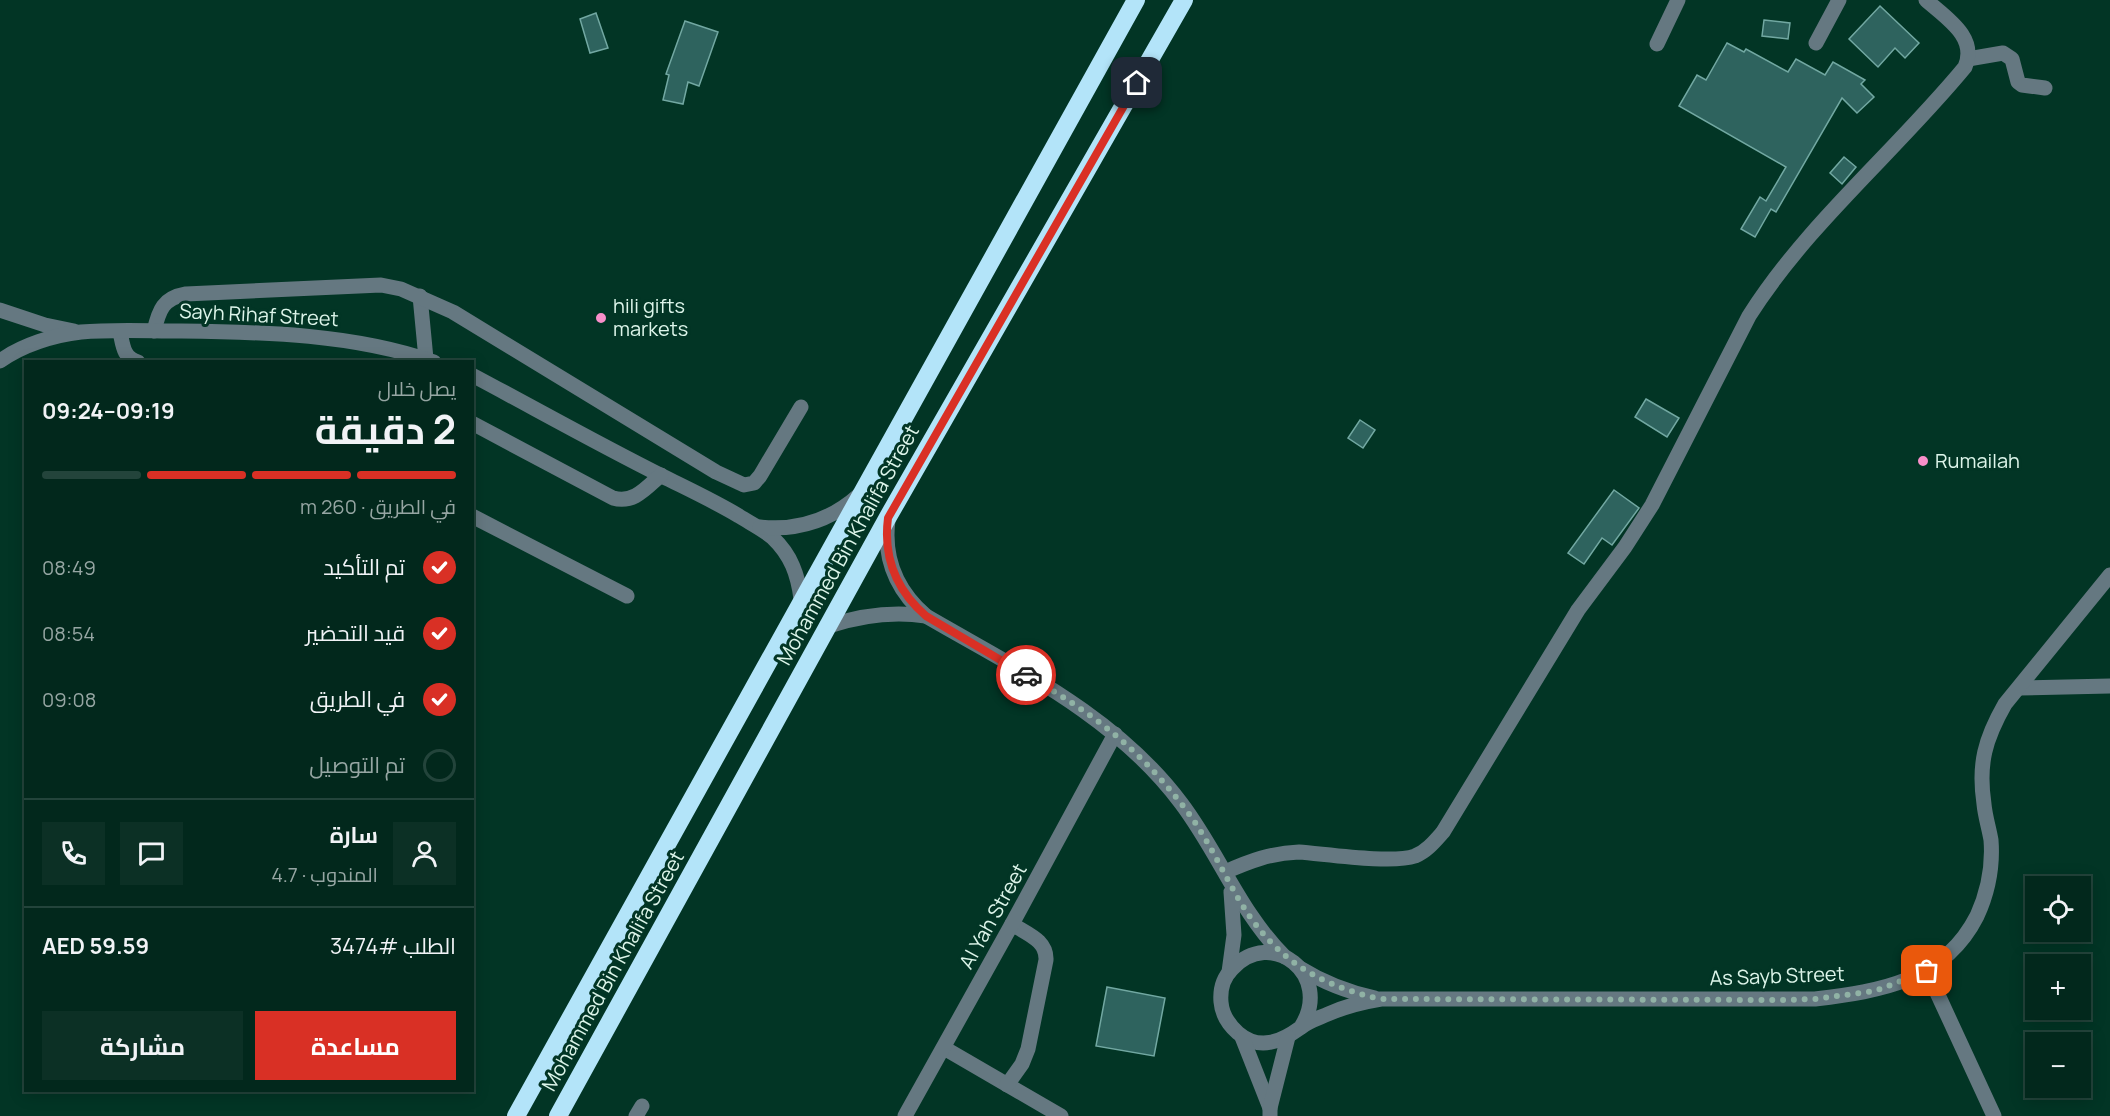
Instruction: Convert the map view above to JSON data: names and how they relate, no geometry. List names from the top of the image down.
{
  "streets": {
    "highway": ["Mohammed Bin Khalifa Street"],
    "street": ["Sayh Rihaf Street", "Al Yah Street", "As Sayb Street"]
  },
  "places": ["hili gifts markets", "Rumailah"],
  "page": {
    "heading": ["2 دقيقة", "يصل خلال", "09:19–09:24"],
    "panel": [
      "سارة",
      "المندوب · 4.7",
      "الطلب #3474",
      "AED 59.59"
    ],
    "bar": "في الطريق · 260 m",
    "list": [
      ["تم التأكيد", "08:49"],
      ["قيد التحضير", "08:54"],
      ["في الطريق", "09:08"],
      "تم التوصيل"
    ],
    "map_buttons": ["+", "−"],
    "buttons": ["مساعدة", "مشاركة"]
  }
}
